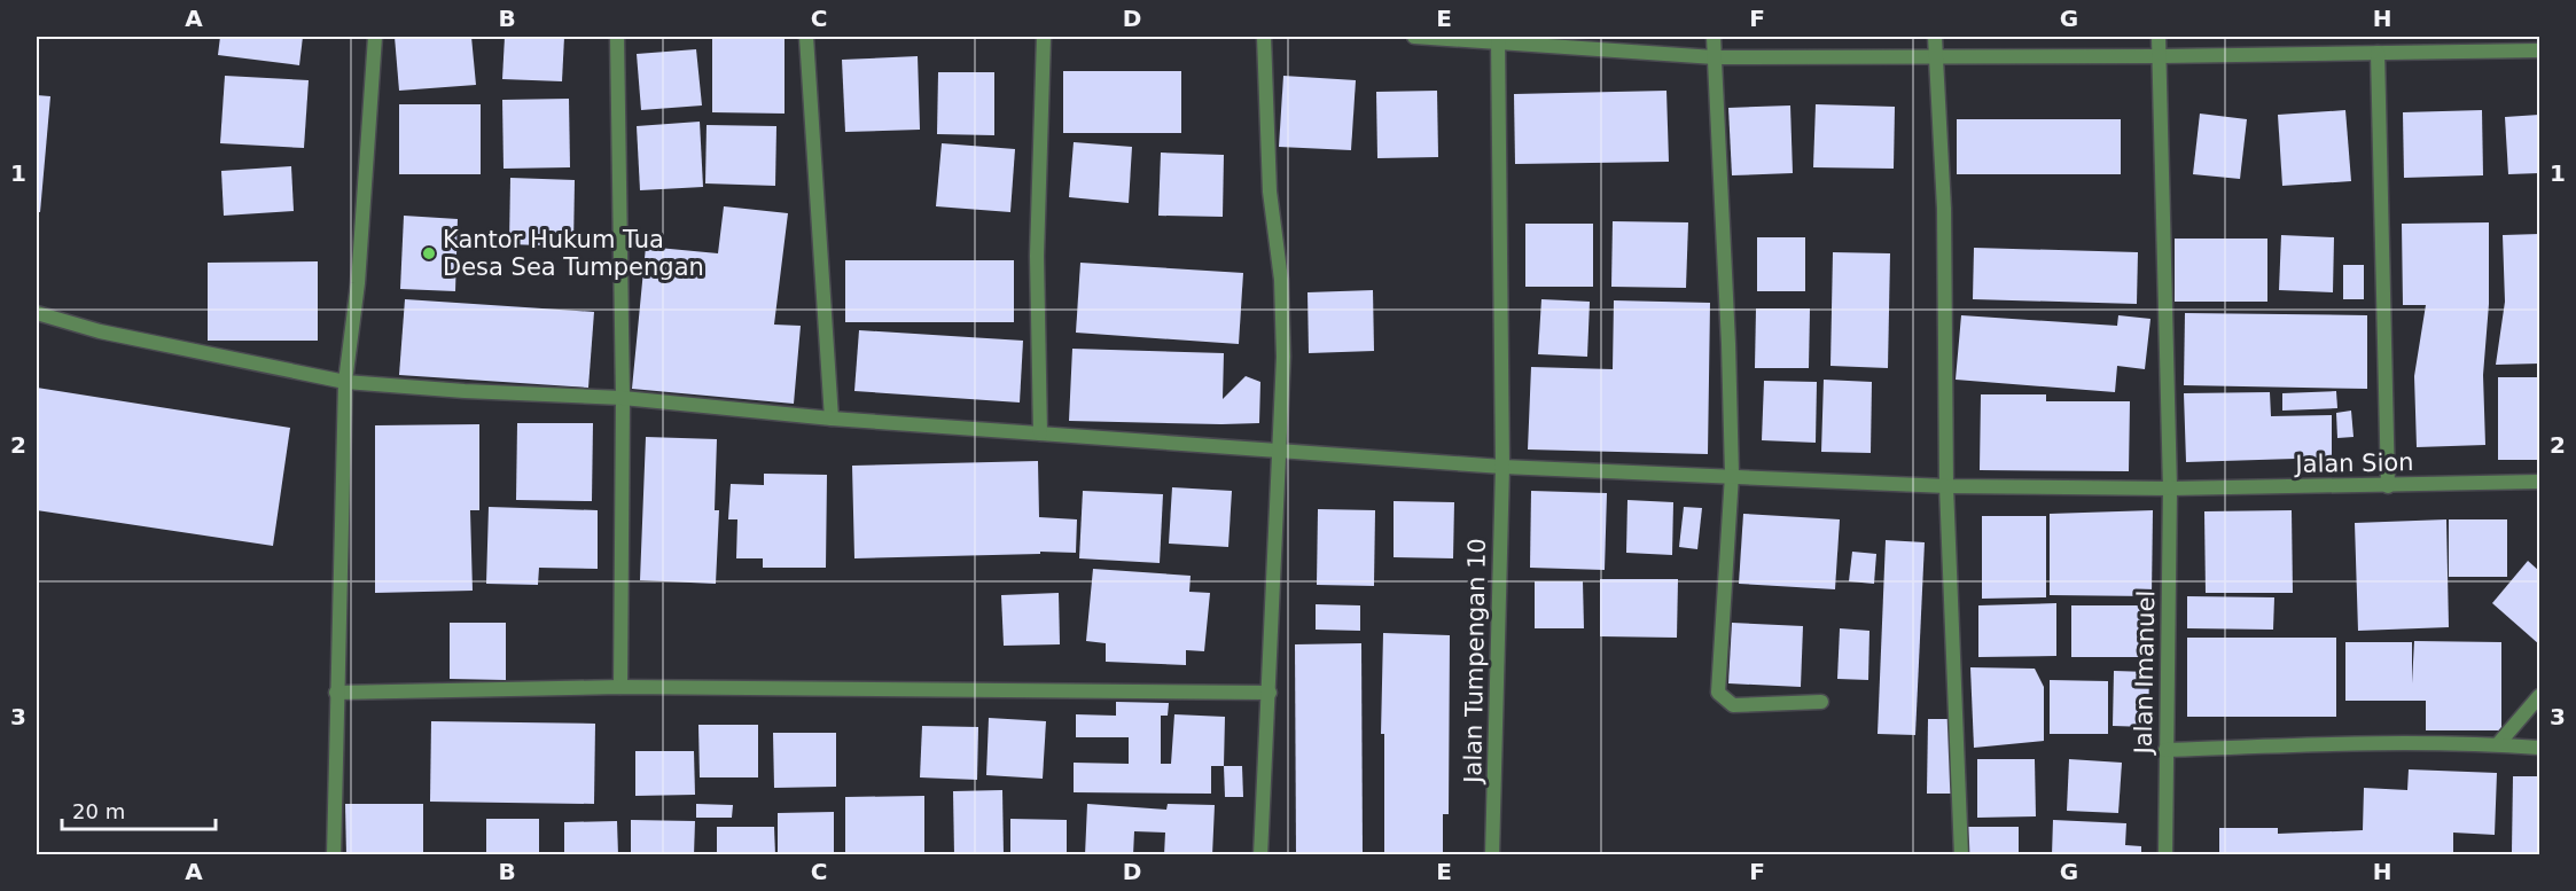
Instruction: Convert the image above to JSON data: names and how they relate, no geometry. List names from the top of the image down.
{
  "streets": {
    "street": ["Jalan Sion", "Jalan Tumpengan 10", "Jalan Imanuel"]
  },
  "crossings": [
    ["Jalan Sion", "Jalan Tumpengan 10"],
    ["Jalan Sion", "Jalan Imanuel"]
  ],
  "places": ["Kantor Hukum Tua Desa Sea Tumpengan"],
  "scale_bar": "20 m",
  "grid": {
    "columns": [
      "A",
      "B",
      "C",
      "D",
      "E",
      "F",
      "G",
      "H"
    ],
    "rows": ["1", "2", "3"]
  }
}
